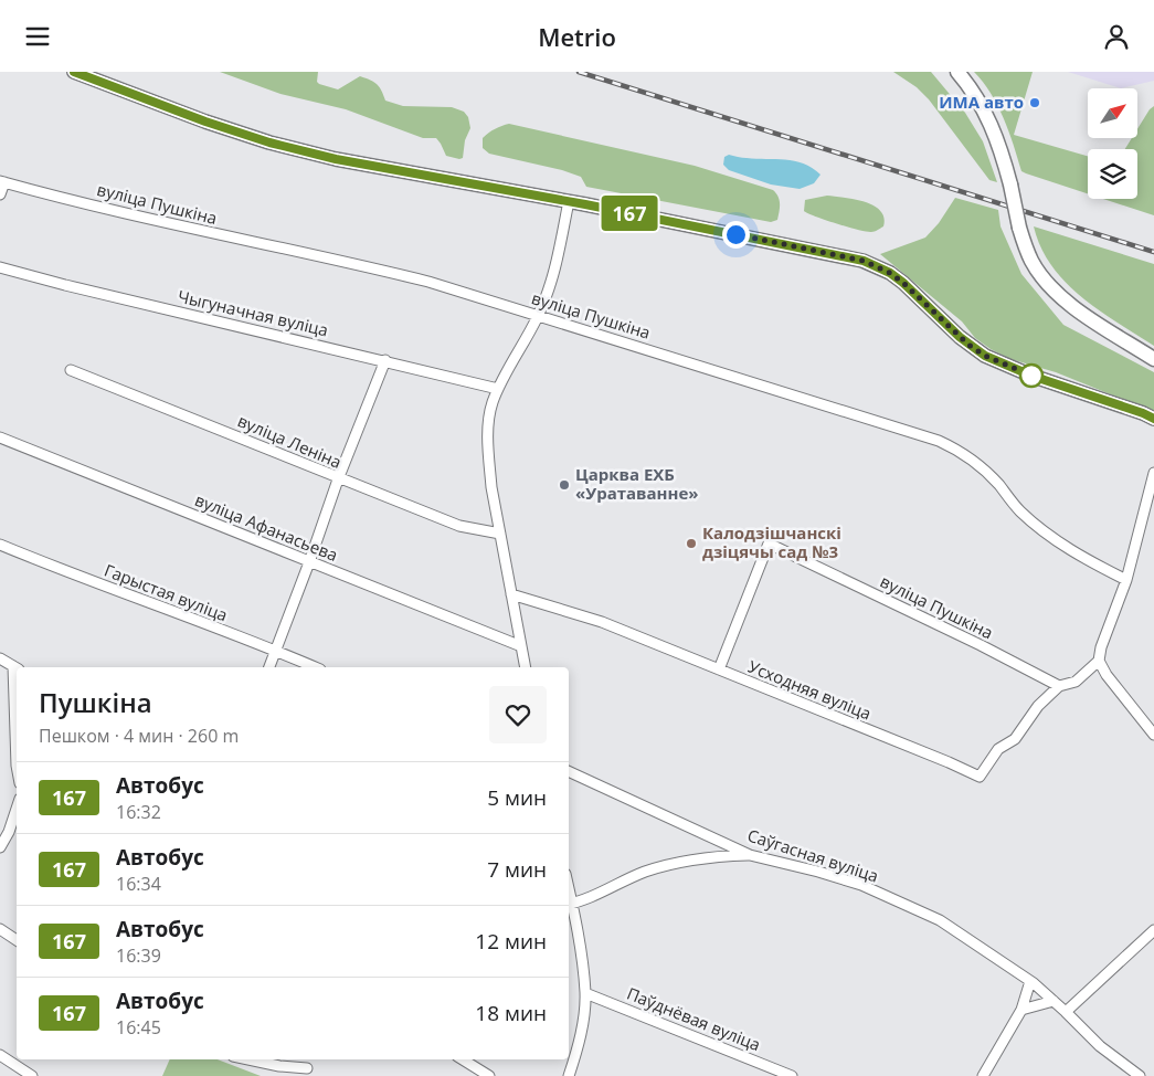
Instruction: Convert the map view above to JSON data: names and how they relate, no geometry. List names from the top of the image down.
{
  "streets": {
    "street": [
      "вуліца Пушкіна",
      "Чыгуначная вуліца",
      "вуліца Леніна",
      "вуліца Афанасьева",
      "Гарыстая вуліца",
      "Усходняя вуліца",
      "Саўгасная вуліца",
      "Паўднёвая вуліца"
    ]
  },
  "crossings": [
    ["вуліца Пушкіна", "Усходняя вуліца"]
  ],
  "places": ["ИМА авто", "Царква ЕХБ «Уратаванне»", "Калодзішчанскі дзіцячы сад №3"],
  "lines": ["bus line 167"],
  "north": "top right",
  "page": {
    "header": "Metrio",
    "on_map": "167",
    "heading": ["Пушкіна", "Пешком · 4 мин · 260 m"],
    "list": [
      {
        "mark": "167",
        "name": "Автобус",
        "note": "16:32",
        "value": "5 мин"
      },
      {
        "mark": "167",
        "name": "Автобус",
        "note": "16:34",
        "value": "7 мин"
      },
      {
        "mark": "167",
        "name": "Автобус",
        "note": "16:39",
        "value": "12 мин"
      },
      {
        "mark": "167",
        "name": "Автобус",
        "note": "16:45",
        "value": "18 мин"
      }
    ]
  }
}
